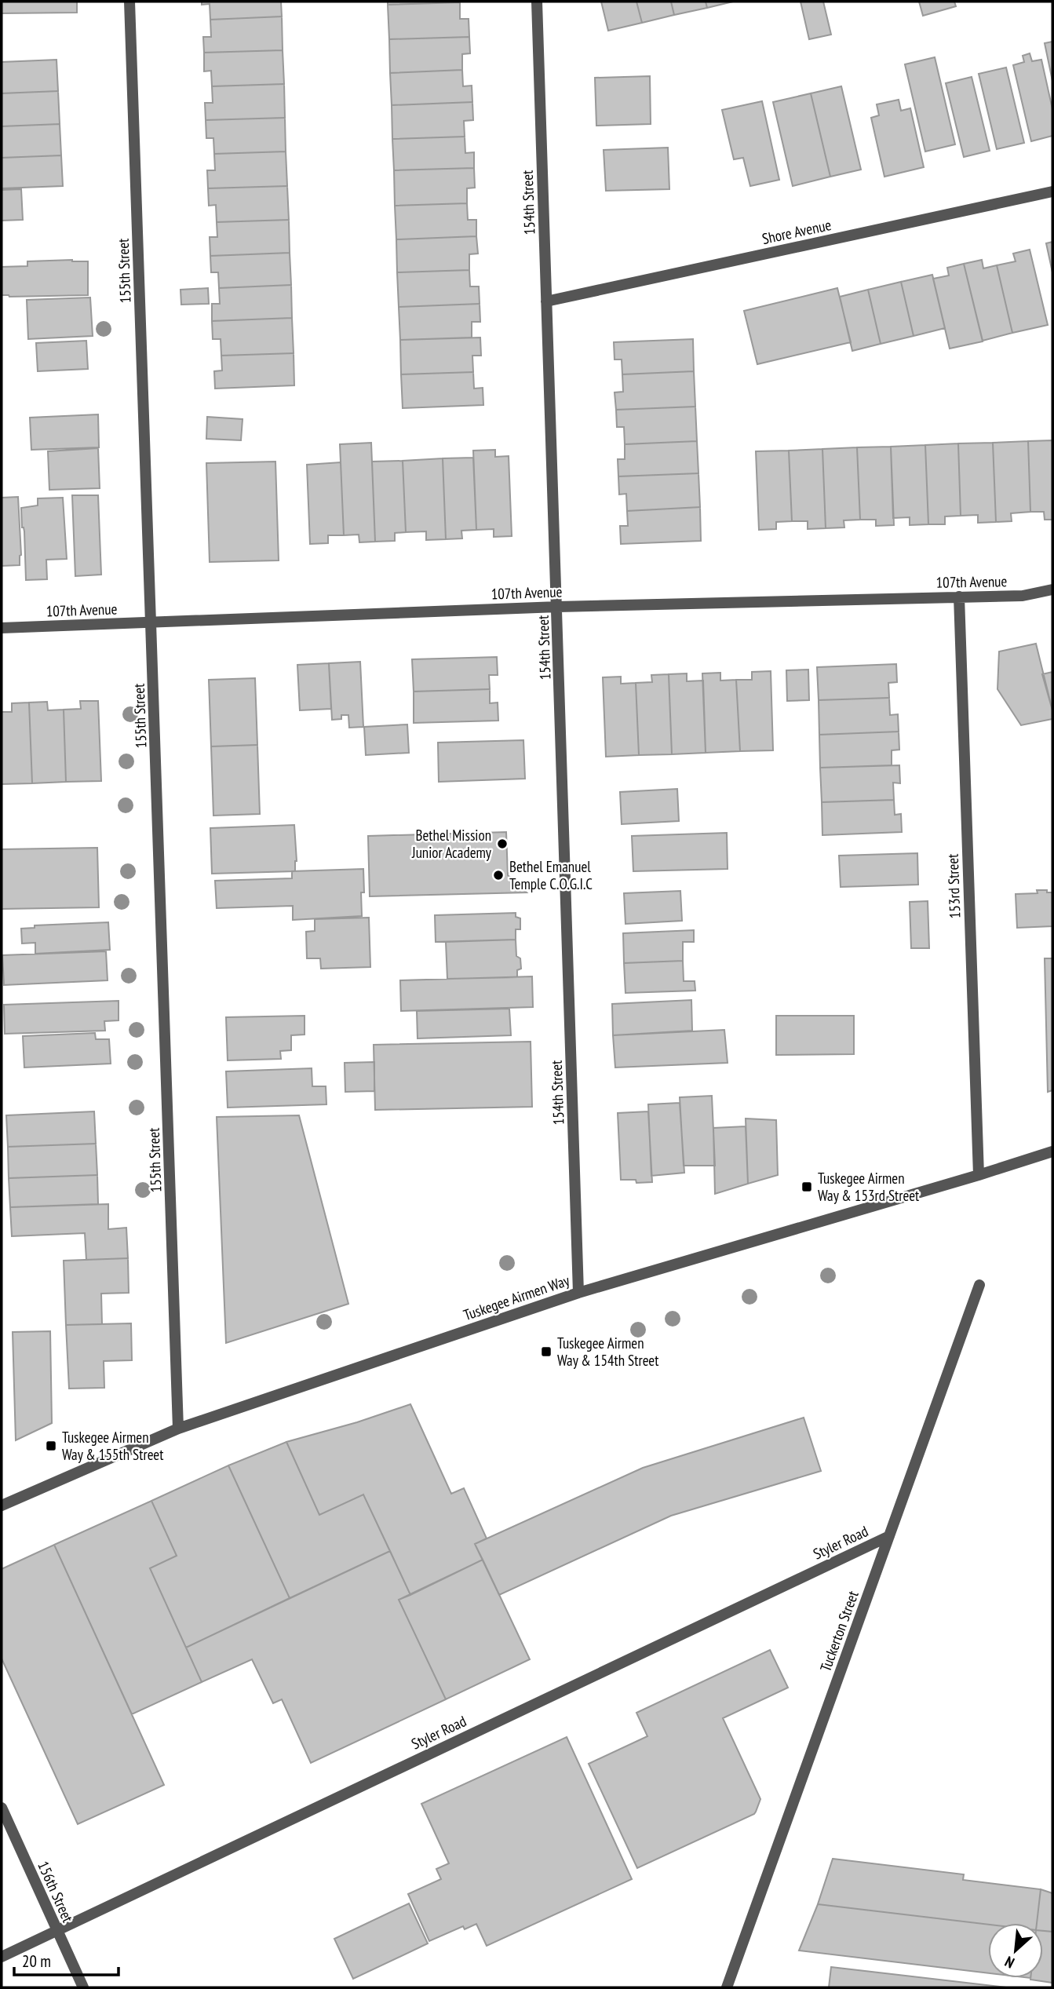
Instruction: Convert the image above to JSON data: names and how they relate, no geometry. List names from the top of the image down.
{
  "streets": {
    "street": [
      "154th Street",
      "Shore Avenue",
      "155th Street",
      "107th Avenue",
      "153rd Street",
      "Tuskegee Airmen Way",
      "Styler Road",
      "Tuckerton Street",
      "156th Street"
    ]
  },
  "crossings": [
    ["154th Street", "Shore Avenue"],
    ["154th Street", "107th Avenue"],
    ["154th Street", "Tuskegee Airmen Way"],
    ["155th Street", "107th Avenue"],
    ["155th Street", "Tuskegee Airmen Way"],
    ["107th Avenue", "153rd Street"],
    ["153rd Street", "Tuskegee Airmen Way"],
    ["Styler Road", "Tuckerton Street"],
    ["Styler Road", "156th Street"]
  ],
  "places": {
    "other": ["Bethel Mission Junior Academy", "Bethel Emanuel Temple C.O.G.I.C"],
    "transit": ["Tuskegee Airmen Way & 153rd Street", "Tuskegee Airmen Way & 154th Street", "Tuskegee Airmen Way & 155th Street"]
  },
  "scale_bar": "20 m",
  "north": "bottom left"
}
